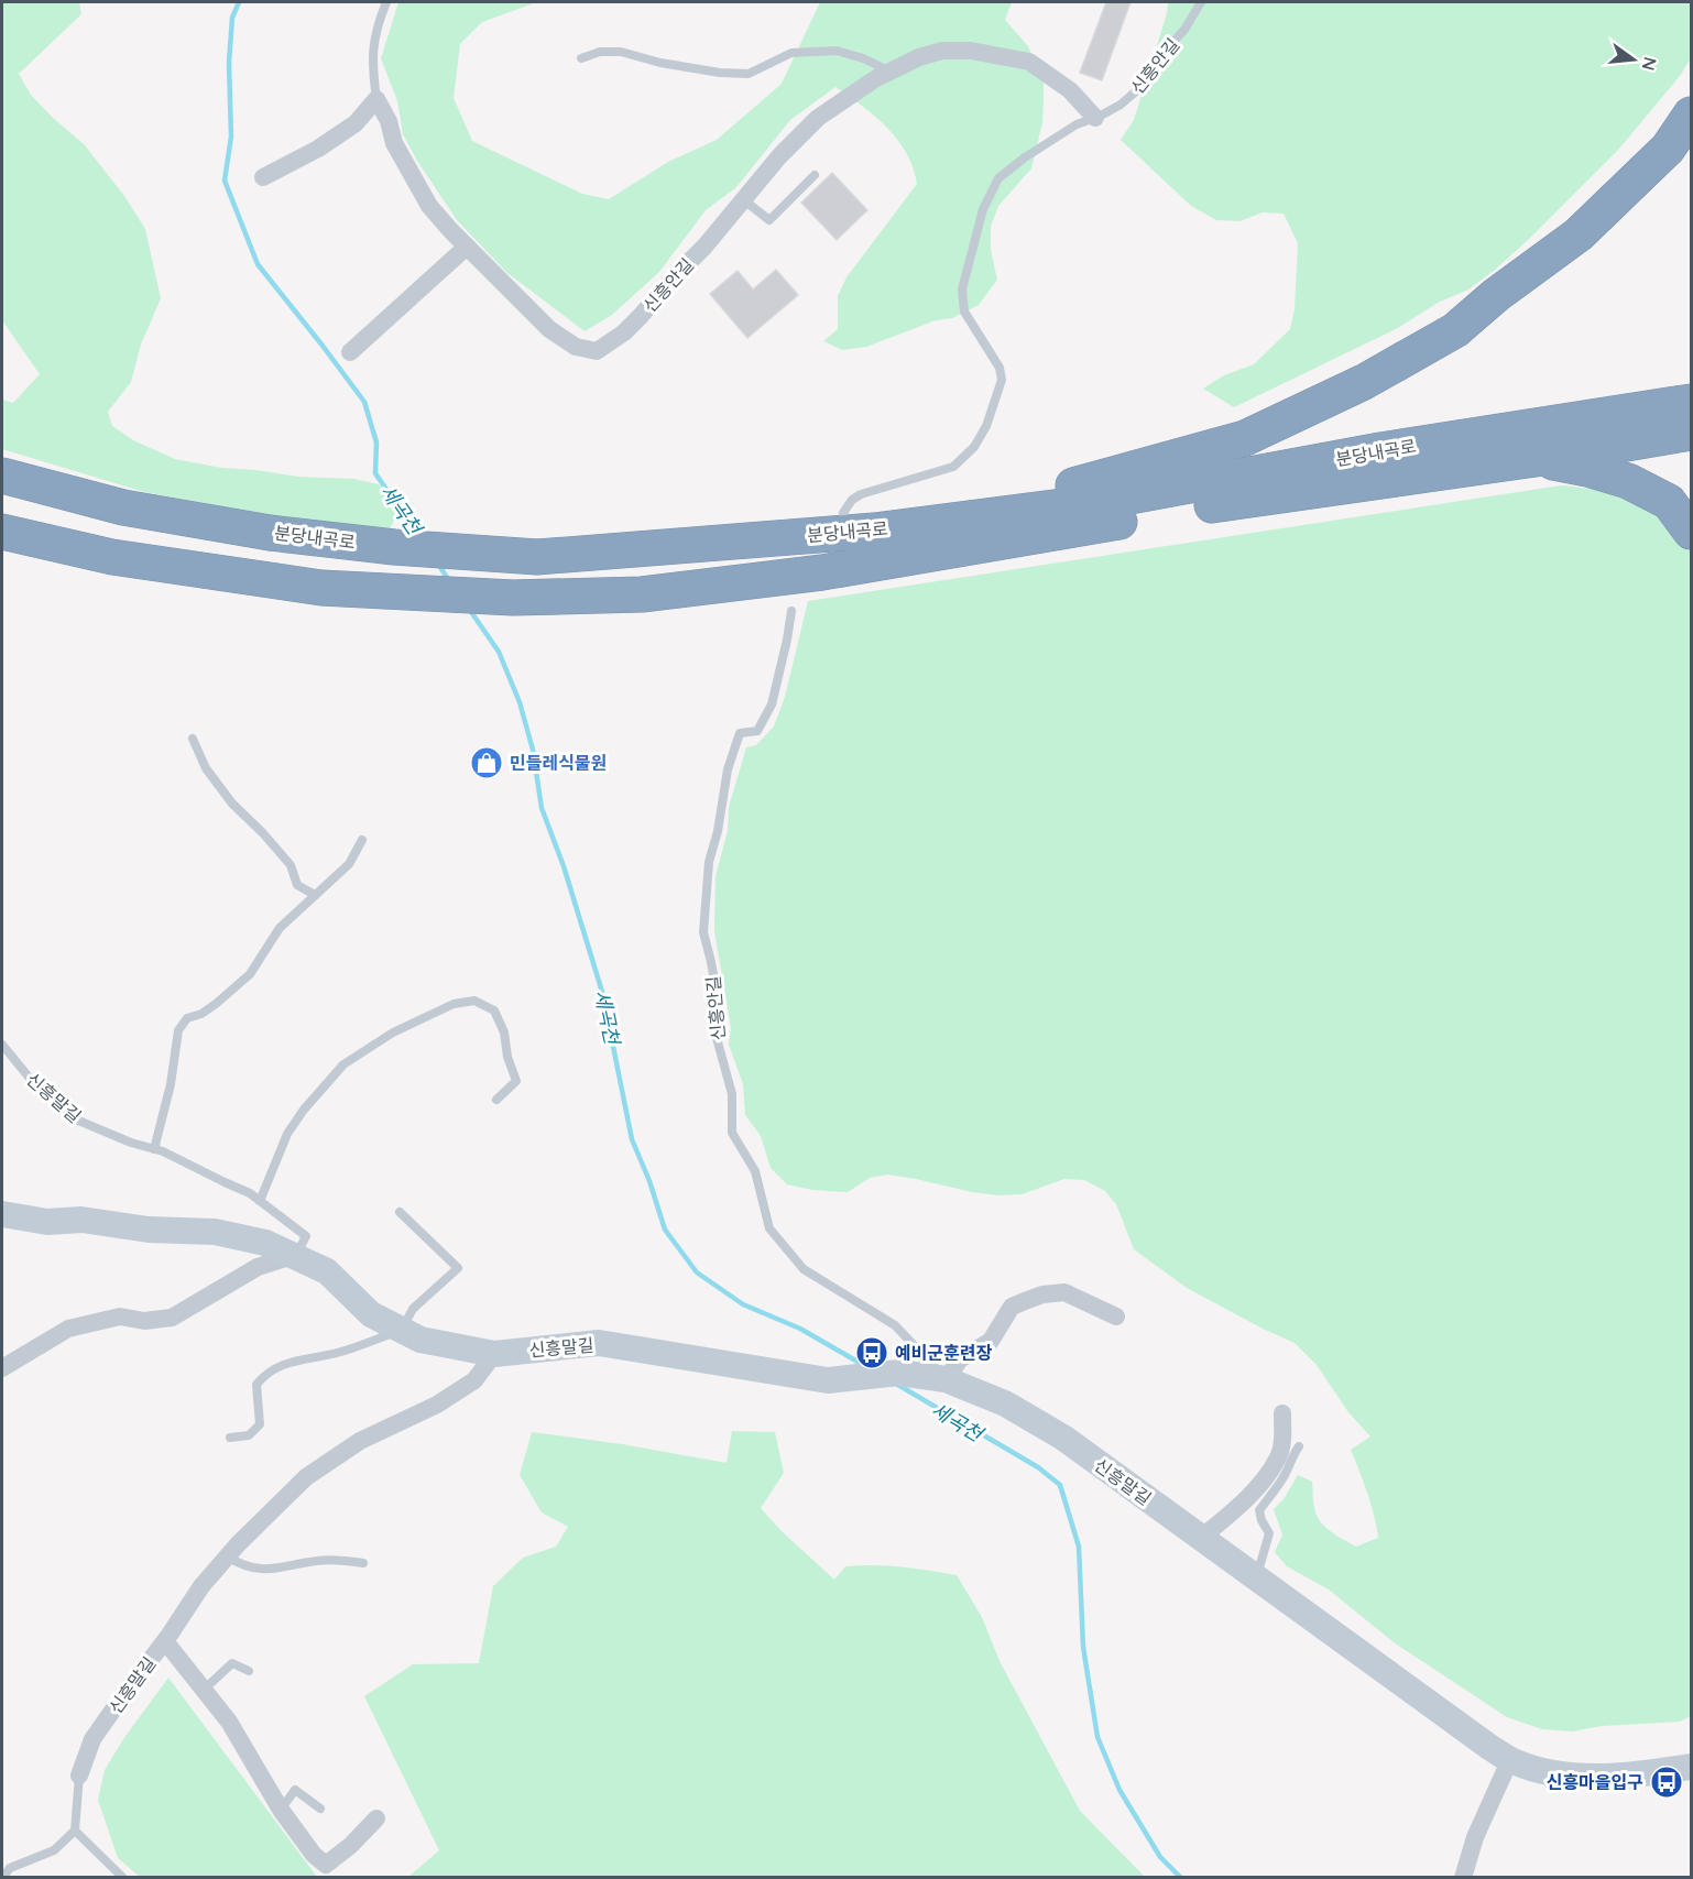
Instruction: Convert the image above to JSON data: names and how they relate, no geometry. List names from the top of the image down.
{
  "streets": {
    "highway": ["분당내곡로"],
    "street": ["신흥안길", "신흥말길"]
  },
  "crossings": [
    ["신흥안길", "신흥말길"]
  ],
  "water": ["세곡천"],
  "places": {
    "shop": ["민들레식물원"],
    "bus stop": ["예비군훈련장", "신흥마을입구"]
  },
  "north": "right"
}
